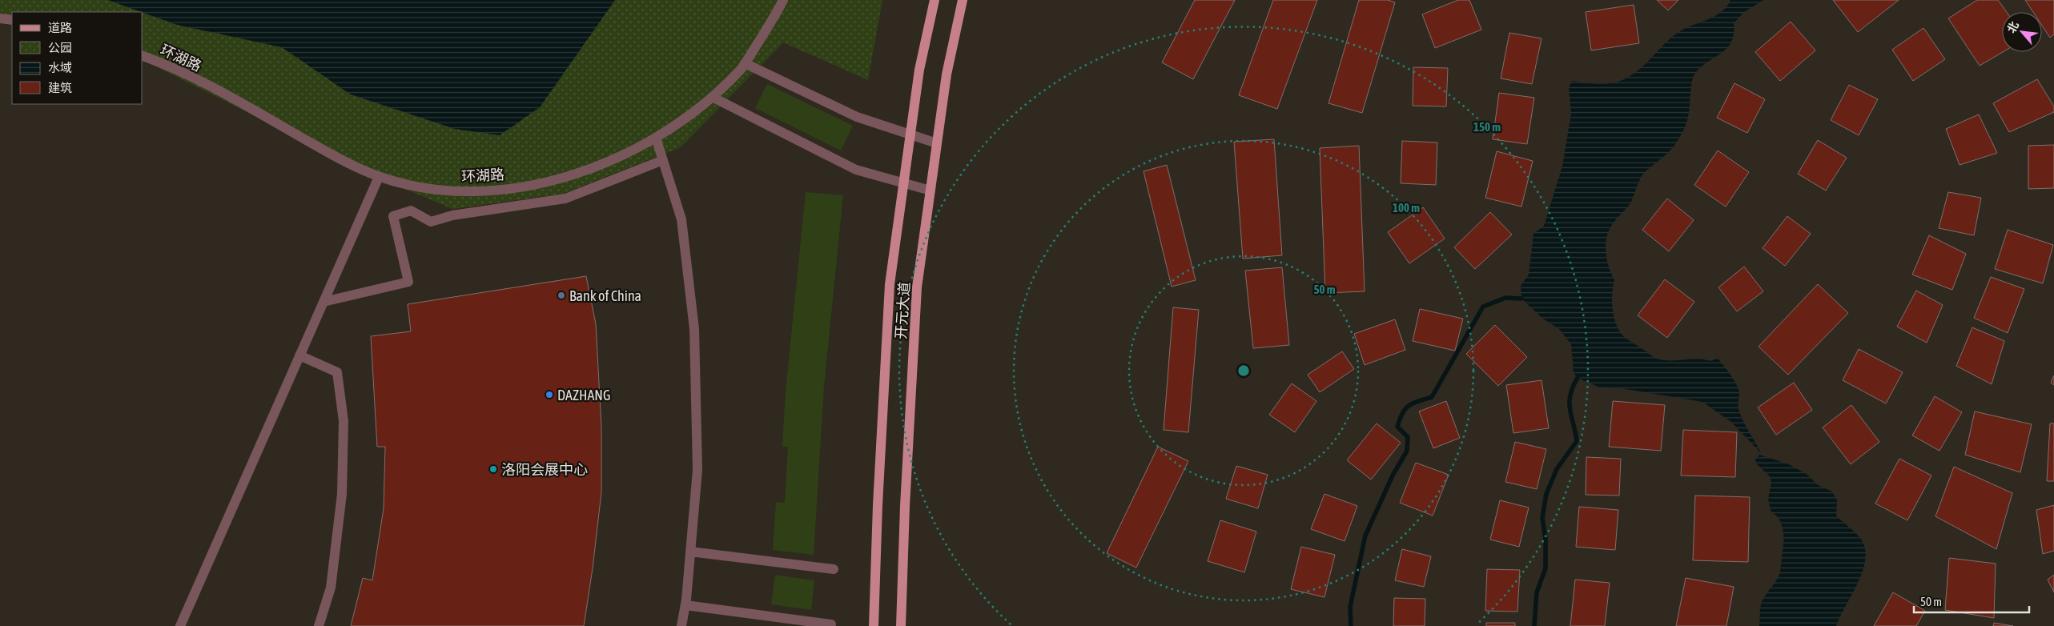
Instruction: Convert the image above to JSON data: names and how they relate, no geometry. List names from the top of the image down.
{
  "streets": {
    "main road": ["开元大道"],
    "street": ["环湖路"]
  },
  "places": ["Bank of China", "DAZHANG", "洛阳会展中心"],
  "legend": [
    "道路",
    "公园",
    "水域",
    "建筑"
  ],
  "scale_bar": "50 m",
  "north": "top left",
  "rings": ["150 m", "100 m", "50 m"]
}
